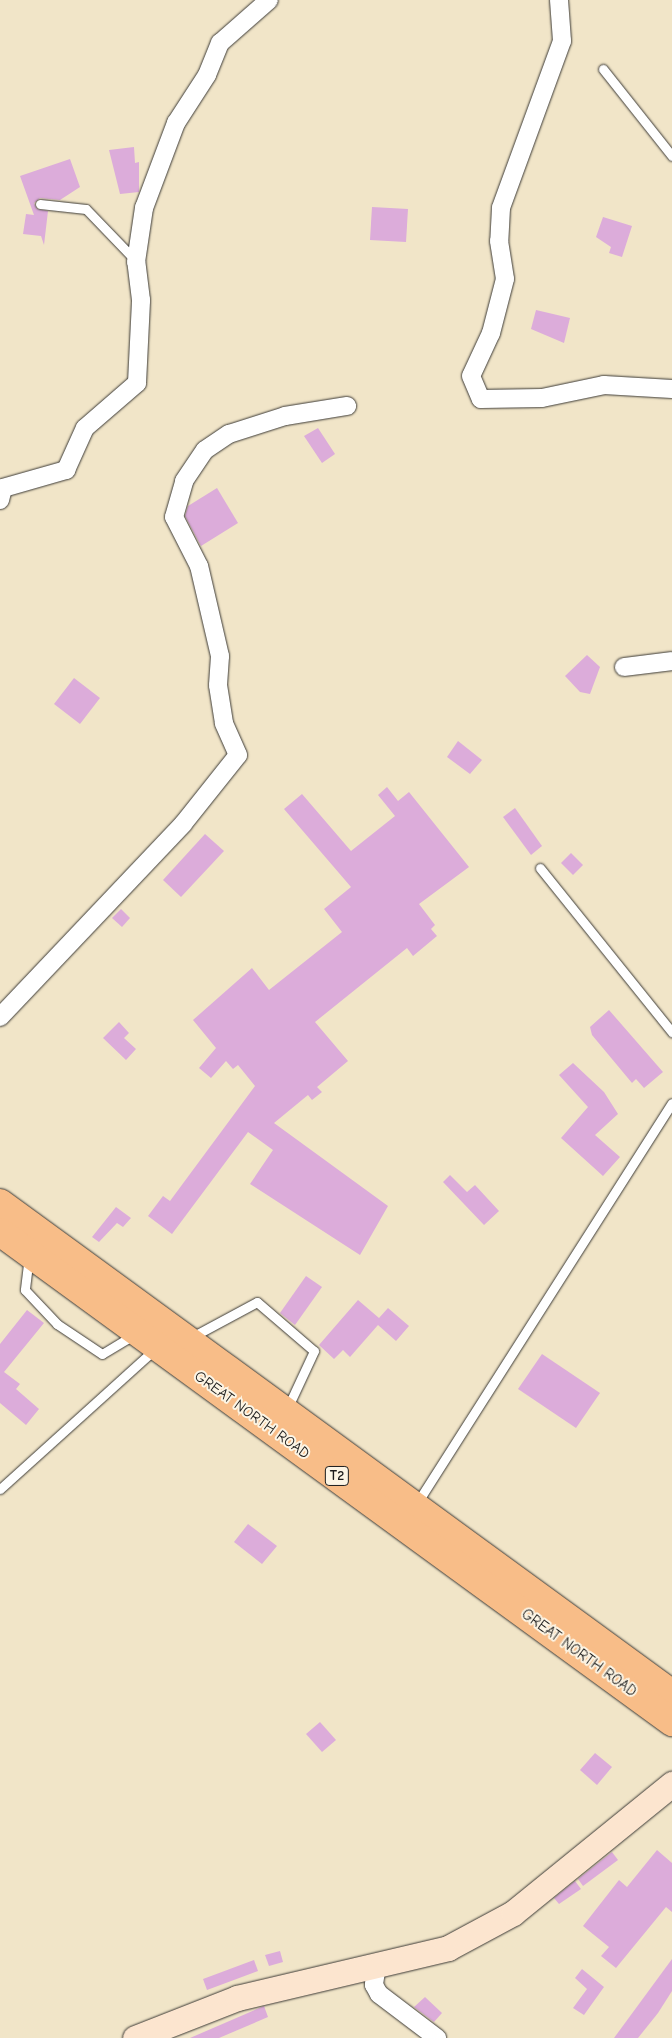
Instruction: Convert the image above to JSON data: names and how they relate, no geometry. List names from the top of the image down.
{
  "streets": {
    "main road": ["GREAT NORTH ROAD", "T2"]
  }
}
